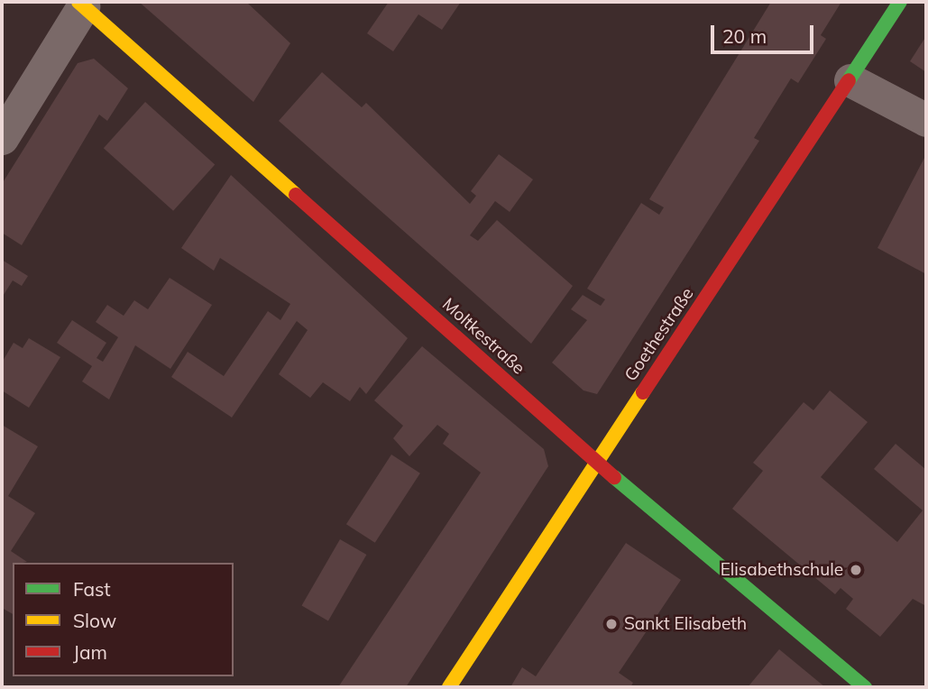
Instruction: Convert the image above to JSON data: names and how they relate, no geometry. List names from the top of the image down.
{
  "streets": {
    "street": ["Goethestraße", "Moltkestraße"]
  },
  "crossings": [
    ["Goethestraße", "Moltkestraße"]
  ],
  "places": ["Elisabethschule", "Sankt Elisabeth"],
  "legend": ["Fast", "Slow", "Jam"],
  "scale_bar": "20 m"
}
